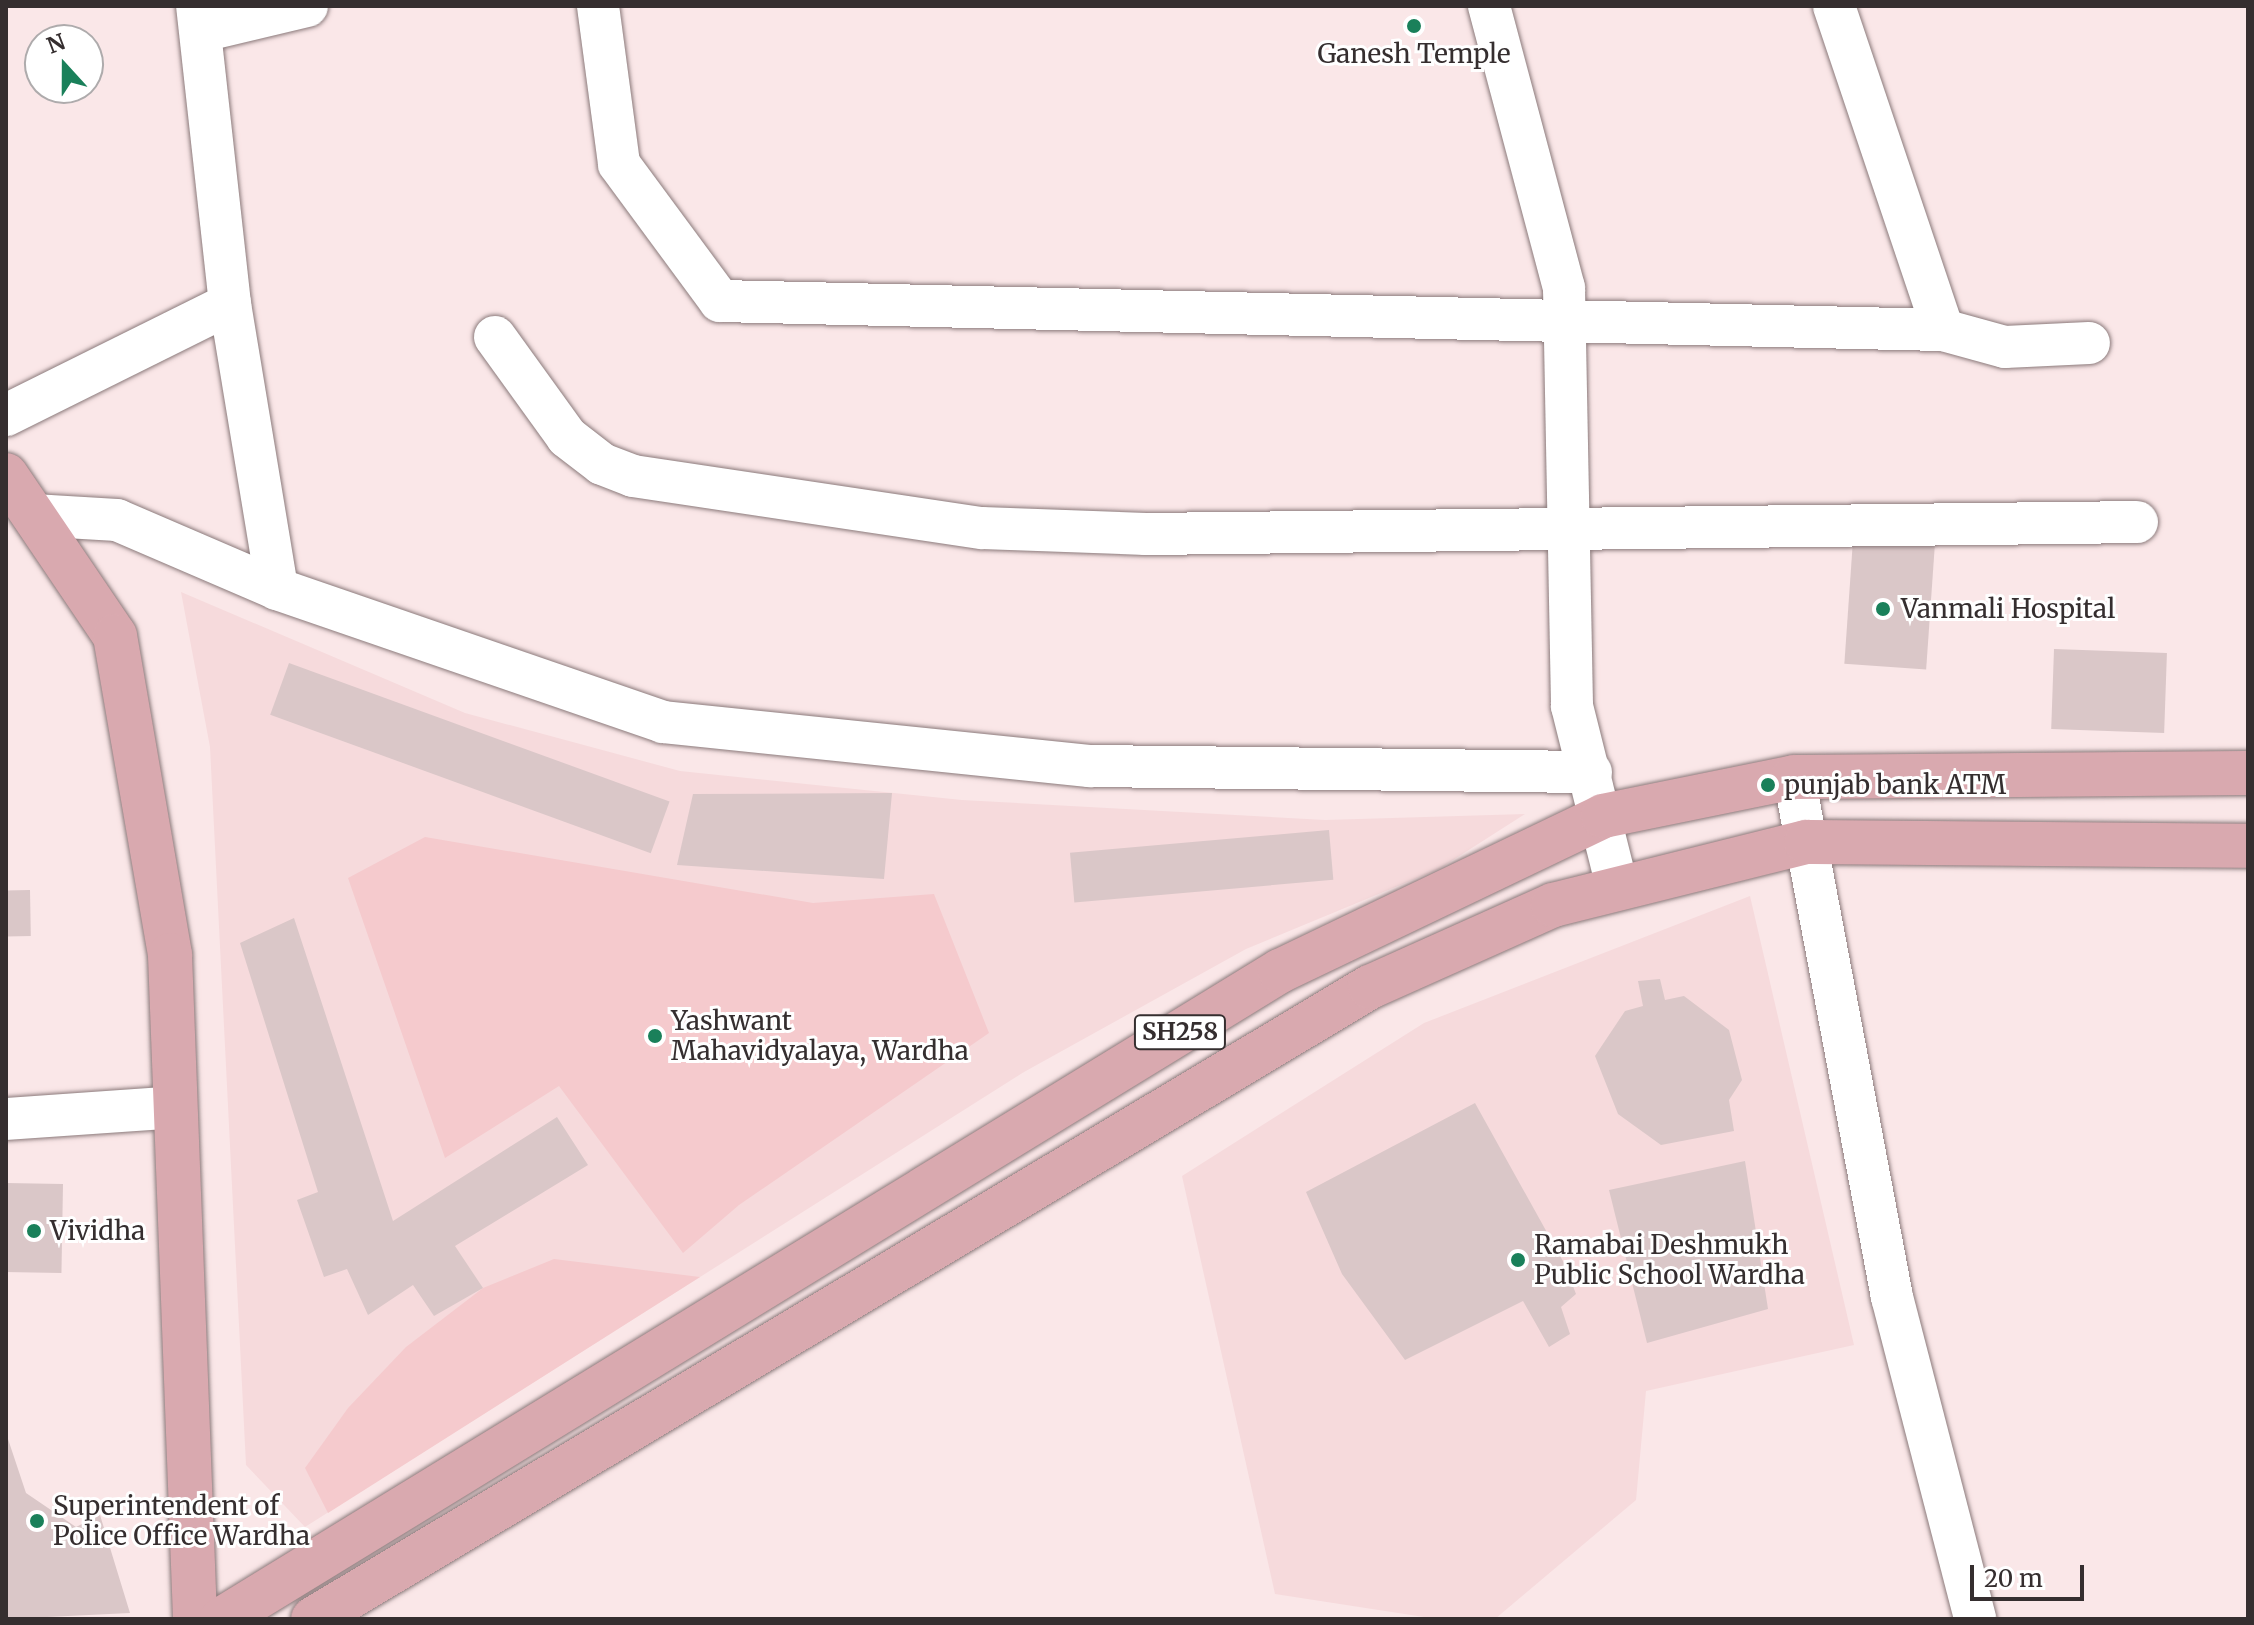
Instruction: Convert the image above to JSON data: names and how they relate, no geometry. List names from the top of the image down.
{
  "streets": {
    "main road": ["SH258"]
  },
  "places": [
    "Ganesh Temple",
    "Vanmali Hospital",
    "punjab bank ATM",
    "Yashwant Mahavidyalaya, Wardha",
    "Vividha",
    "Ramabai Deshmukh Public School Wardha",
    "Superintendent of Police Office Wardha"
  ],
  "scale_bar": "20 m",
  "north": "top"
}
